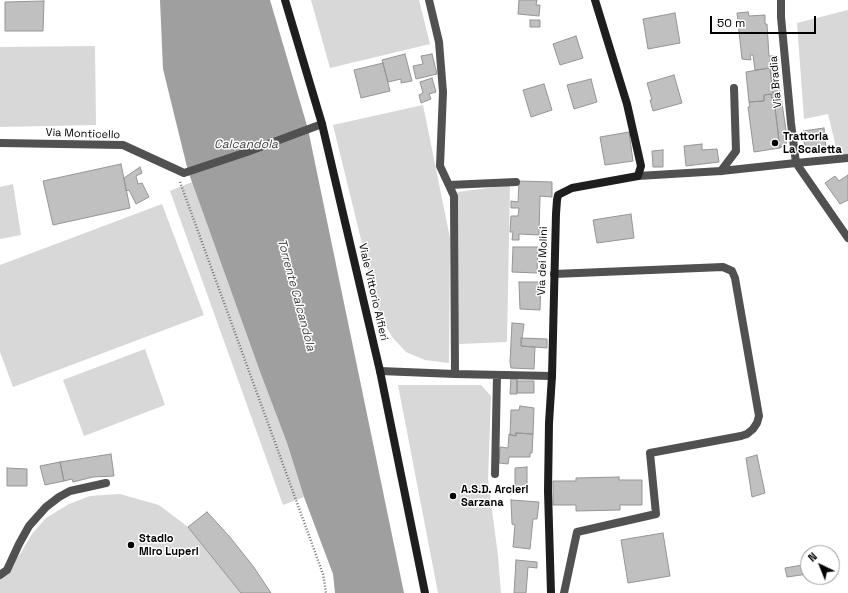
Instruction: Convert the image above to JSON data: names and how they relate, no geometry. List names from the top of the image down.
{
  "streets": {
    "street": [
      "Via Bradia",
      "Via Monticello",
      "Via dei Molini",
      "Viale Vittorio Alfieri"
    ]
  },
  "water": ["Calcandola", "Torrente Calcandola"],
  "places": ["Trattoria La Scaletta", "A.S.D. Arcieri Sarzana", "Stadio Miro Luperi"],
  "scale_bar": "50 m",
  "north": "top left"
}
